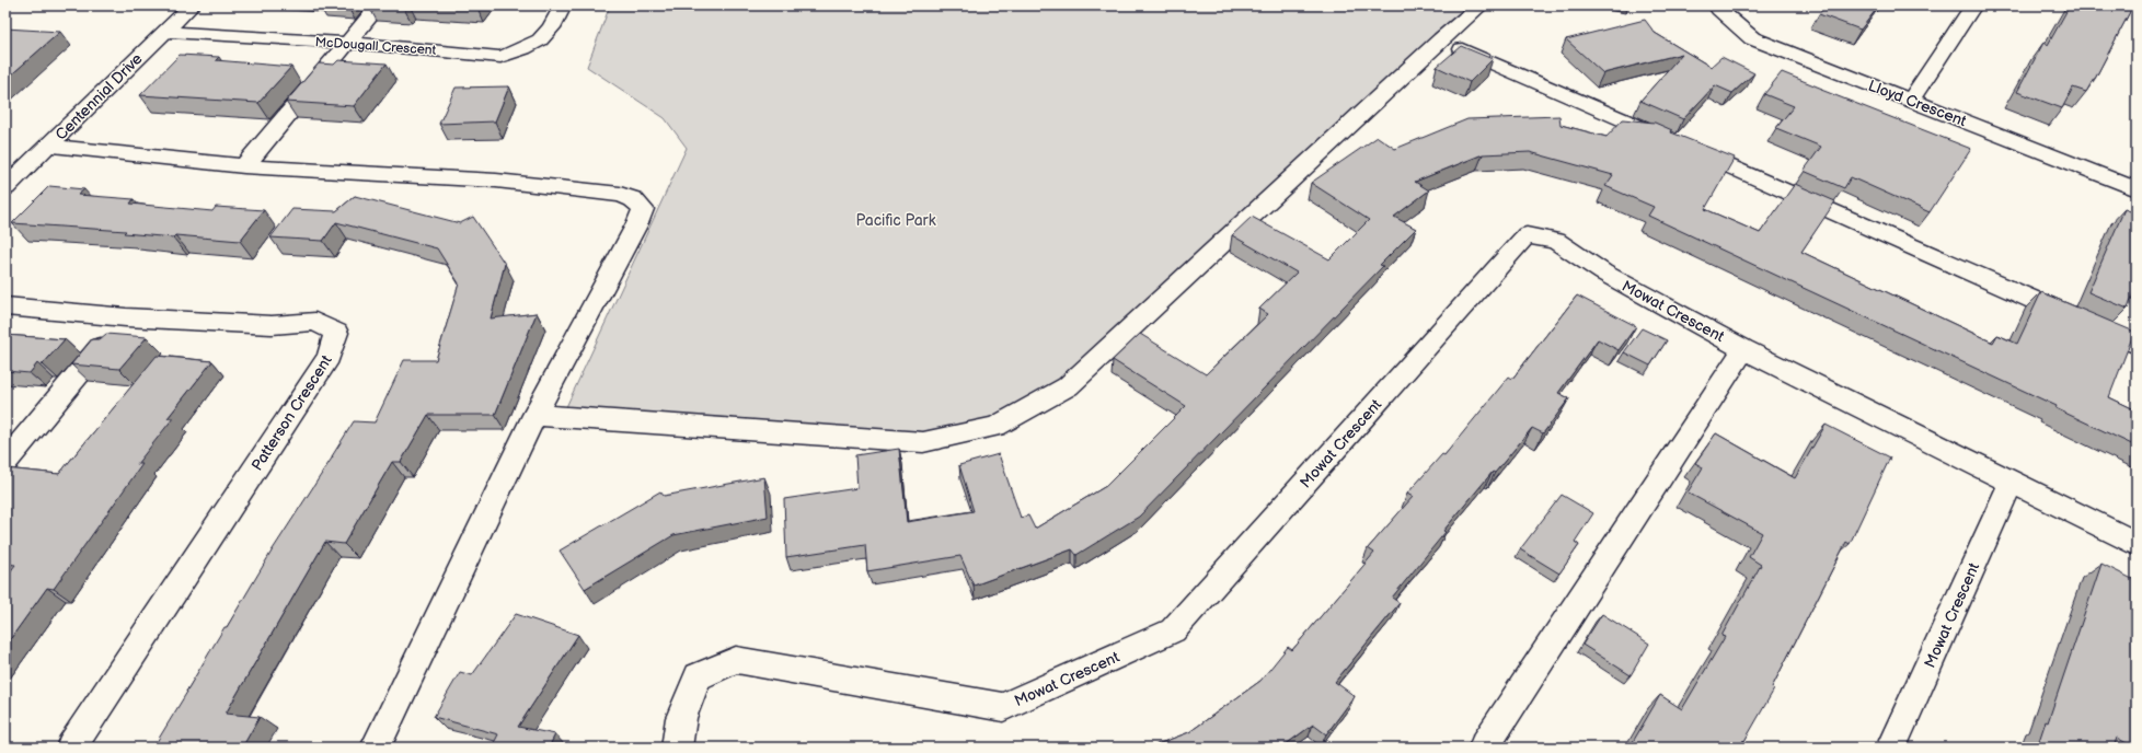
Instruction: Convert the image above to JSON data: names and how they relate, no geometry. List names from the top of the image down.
{
  "streets": {
    "street": [
      "McDougall Crescent",
      "Centennial Drive",
      "Lloyd Crescent",
      "Mowat Crescent",
      "Patterson Crescent"
    ]
  },
  "crossings": [
    ["McDougall Crescent", "Centennial Drive"]
  ],
  "parks": ["Pacific Park"]
}
